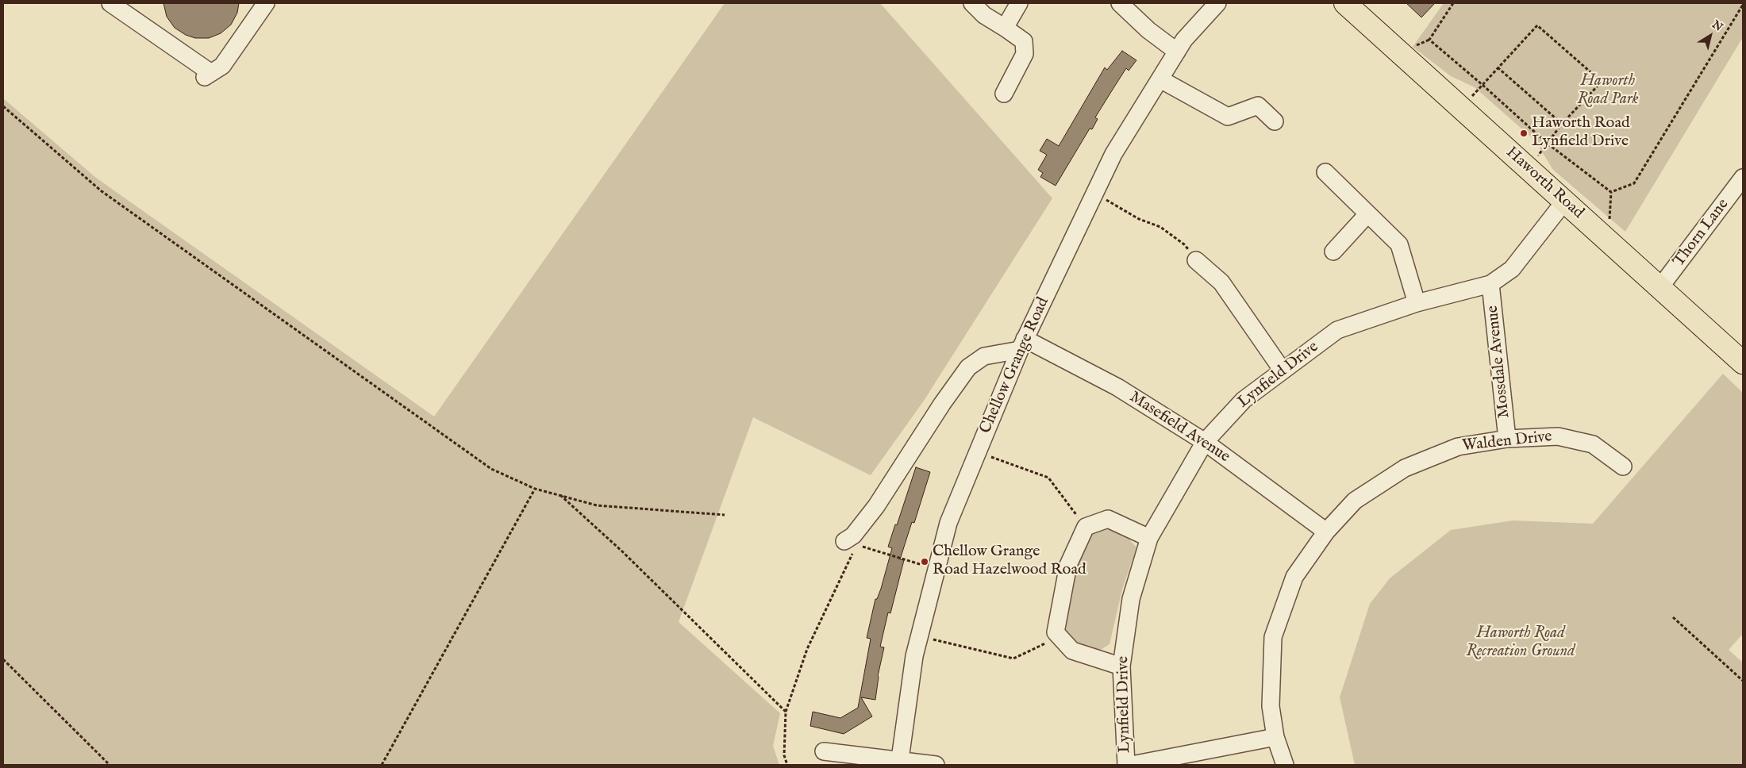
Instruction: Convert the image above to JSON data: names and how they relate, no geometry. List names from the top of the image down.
{
  "streets": {
    "main road": ["Haworth Road"],
    "street": [
      "Thorn Lane",
      "Mossdale Avenue",
      "Chellow Grange Road",
      "Lynfield Drive",
      "Masefield Avenue",
      "Walden Drive"
    ]
  },
  "crossings": [
    ["Haworth Road", "Thorn Lane"],
    ["Haworth Road", "Lynfield Drive"],
    ["Mossdale Avenue", "Lynfield Drive"],
    ["Mossdale Avenue", "Walden Drive"],
    ["Chellow Grange Road", "Masefield Avenue"],
    ["Lynfield Drive", "Masefield Avenue"],
    ["Masefield Avenue", "Walden Drive"]
  ],
  "parks": ["Haworth Road Park", "Haworth Road Recreation Ground"],
  "places": ["Haworth Road Lynfield Drive", "Chellow Grange Road Hazelwood Road"],
  "north": "top right"
}
